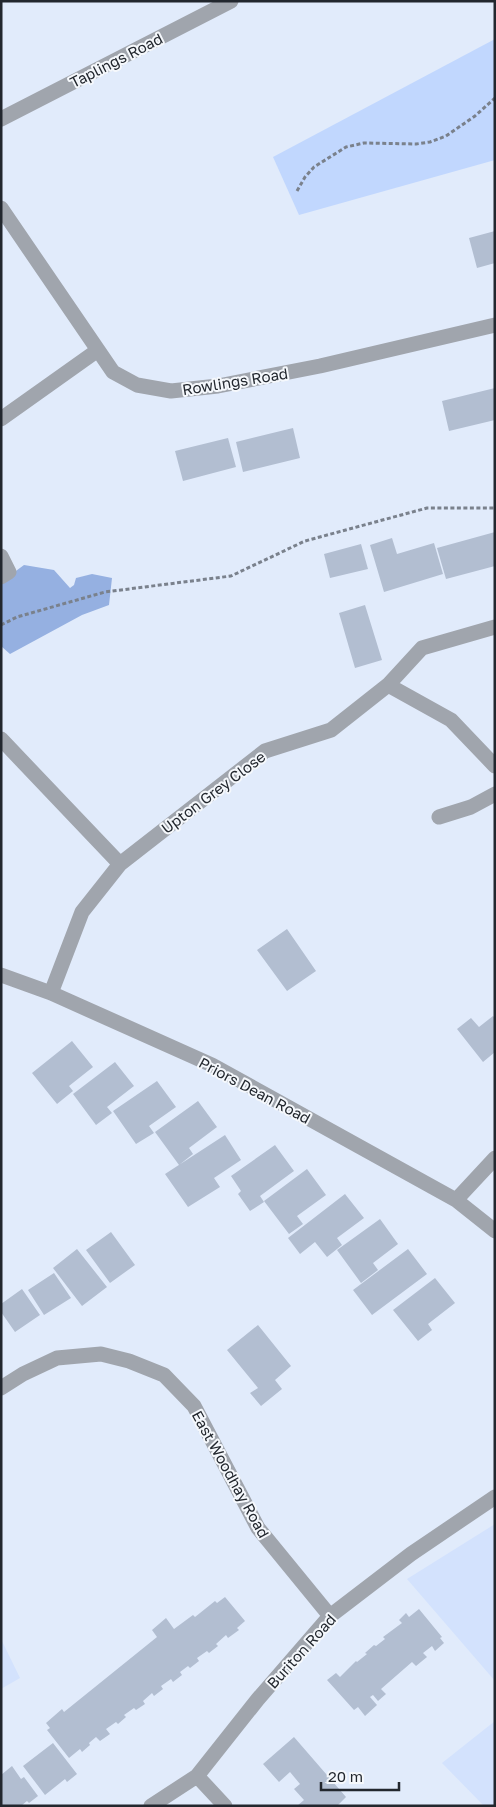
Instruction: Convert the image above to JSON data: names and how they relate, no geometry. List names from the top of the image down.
{
  "streets": {
    "street": [
      "Taplings Road",
      "Rowlings Road",
      "Upton Grey Close",
      "Priors Dean Road",
      "East Woodhay Road",
      "Buriton Road"
    ]
  },
  "crossings": [
    ["Upton Grey Close", "Priors Dean Road"],
    ["East Woodhay Road", "Buriton Road"]
  ],
  "scale_bar": "20 m"
}
